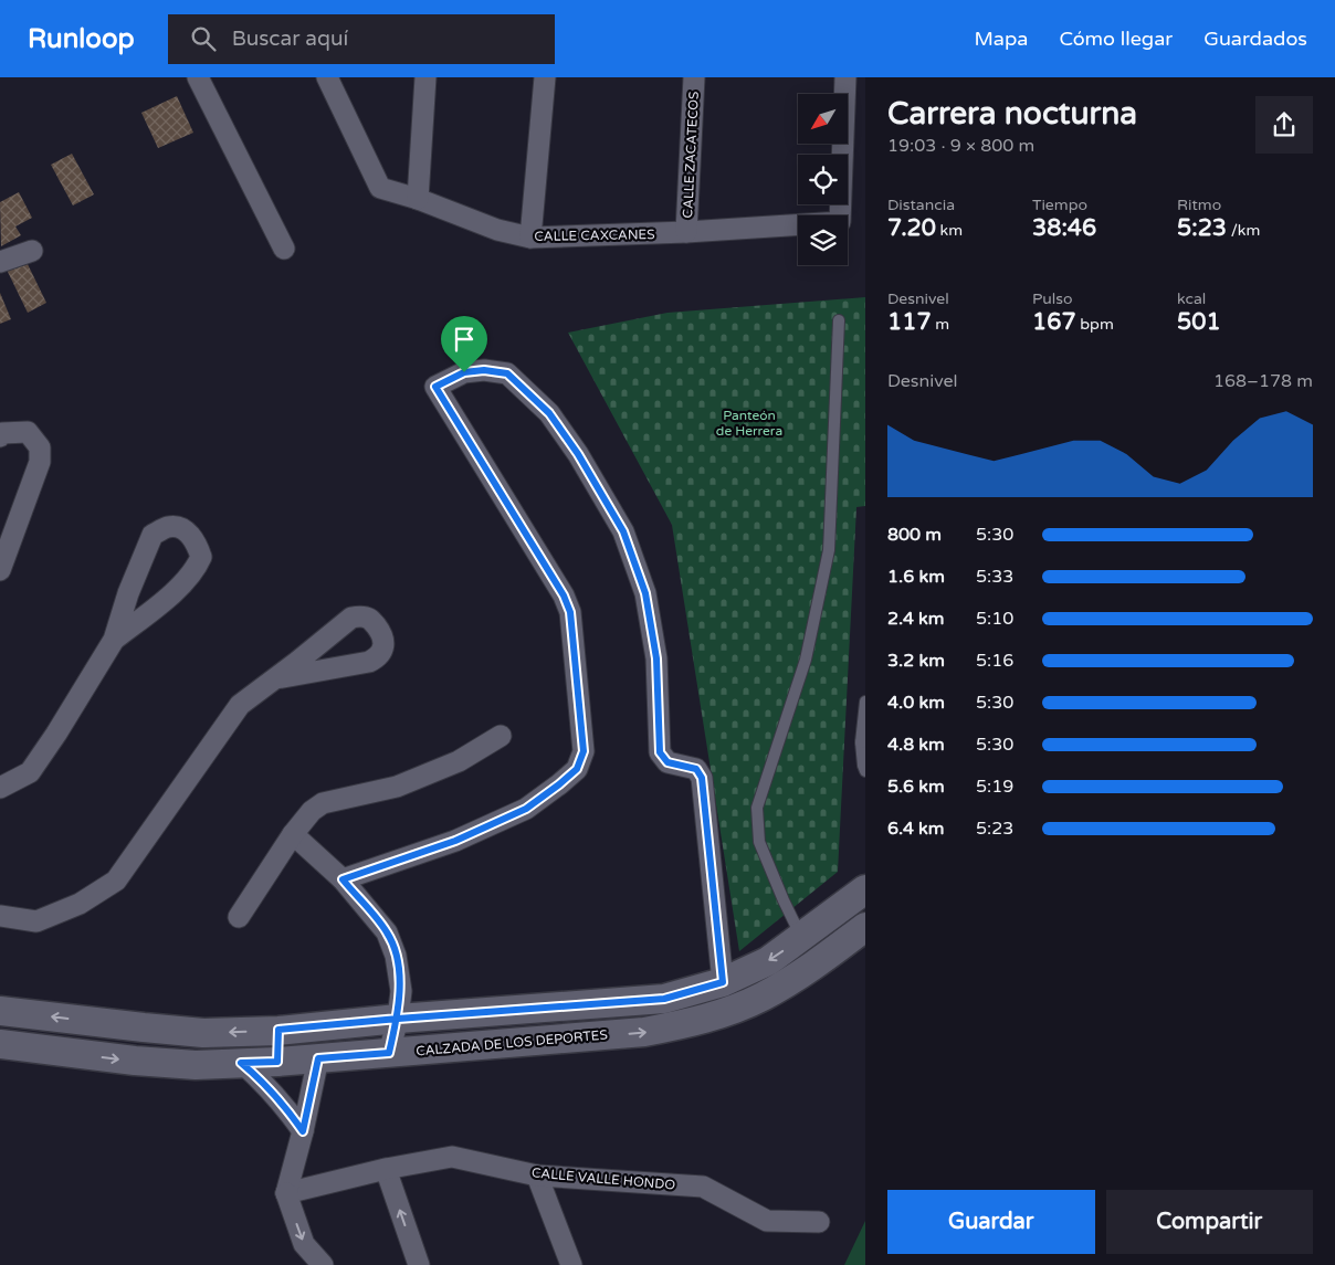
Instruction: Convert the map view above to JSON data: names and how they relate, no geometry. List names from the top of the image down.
{
  "streets": {
    "street": [
      "CALLE ZACATECOS",
      "CALLE CAXCANES",
      "CALZADA DE LOS DEPORTES",
      "CALLE VALLE HONDO"
    ]
  },
  "crossings": [
    ["CALLE ZACATECOS", "CALLE CAXCANES"]
  ],
  "parks": ["Panteón de Herrera"],
  "north": "bottom left",
  "page": {
    "header": "Runloop",
    "search": "Buscar aquí",
    "nav": ["Mapa", "Cómo llegar", "Guardados"],
    "heading": ["Carrera nocturna", "19:03 · 9 × 800 m"],
    "stats": [
      ["Distancia", "7.20 km"],
      ["Tiempo", "38:46"],
      ["Ritmo", "5:23 /km"],
      ["Desnivel", "117 m"],
      ["Pulso", "167 bpm"],
      ["kcal", "501"]
    ],
    "chart": ["Desnivel", "168–178 m"],
    "list": [
      {
        "name": "800 m",
        "note": "5:30"
      },
      {
        "name": "1.6 km",
        "note": "5:33"
      },
      {
        "name": "2.4 km",
        "note": "5:10"
      },
      {
        "name": "3.2 km",
        "note": "5:16"
      },
      {
        "name": "4.0 km",
        "note": "5:30"
      },
      {
        "name": "4.8 km",
        "note": "5:30"
      },
      {
        "name": "5.6 km",
        "note": "5:19"
      },
      {
        "name": "6.4 km",
        "note": "5:23"
      }
    ],
    "buttons": ["Guardar", "Compartir"]
  }
}
